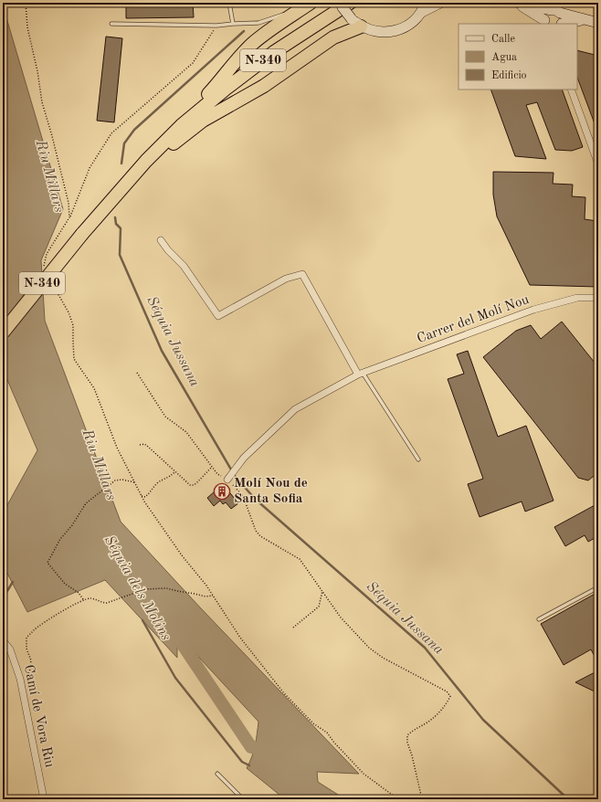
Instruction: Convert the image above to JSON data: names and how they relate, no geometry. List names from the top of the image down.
{
  "streets": {
    "highway": ["N-340"],
    "street": ["Carrer del Molí Nou", "Camí de Vora Riu"]
  },
  "water": ["Riu Millars", "Séquia Jussana", "Séquia dels Molins"],
  "places": {
    "building": ["Molí Nou de Santa Sofia"]
  },
  "legend": ["Calle", "Agua", "Edificio"]
}
